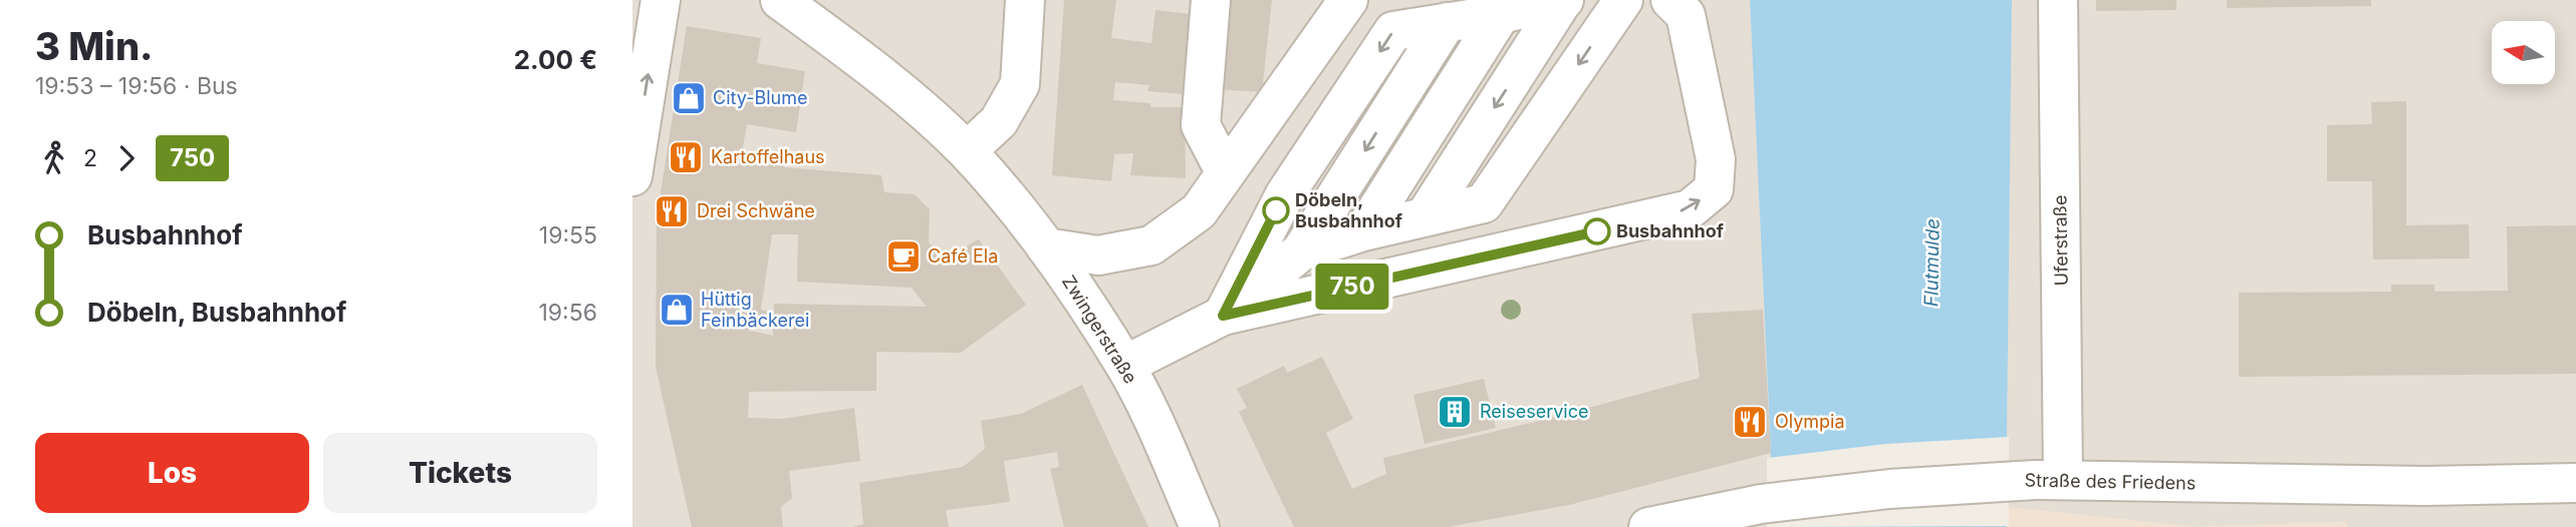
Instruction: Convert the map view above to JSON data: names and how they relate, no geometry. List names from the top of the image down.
{
  "streets": {
    "street": ["Uferstraße", "Zwingerstraße", "Straße des Friedens"]
  },
  "crossings": [
    ["Uferstraße", "Straße des Friedens"]
  ],
  "water": ["Flutmulde"],
  "places": {
    "shop": ["City-Blume", "Hüttig Feinbäckerei"],
    "restaurant": ["Kartoffelhaus", "Drei Schwäne", "Olympia"],
    "other": ["Döbeln, Busbahnhof", "Busbahnhof"],
    "cafe": ["Café Ela"],
    "building": ["Reiseservice"]
  },
  "lines": ["bus line 750"],
  "north": "left",
  "page": {
    "heading": ["3 Min.", "19:53 – 19:56 · Bus", "2.00 €"],
    "on_map": "750",
    "legs": ["2", "750"],
    "list": [
      {
        "name": "Busbahnhof",
        "value": "19:55"
      },
      {
        "name": "Döbeln, Busbahnhof",
        "value": "19:56"
      }
    ],
    "buttons": ["Los", "Tickets"]
  }
}
